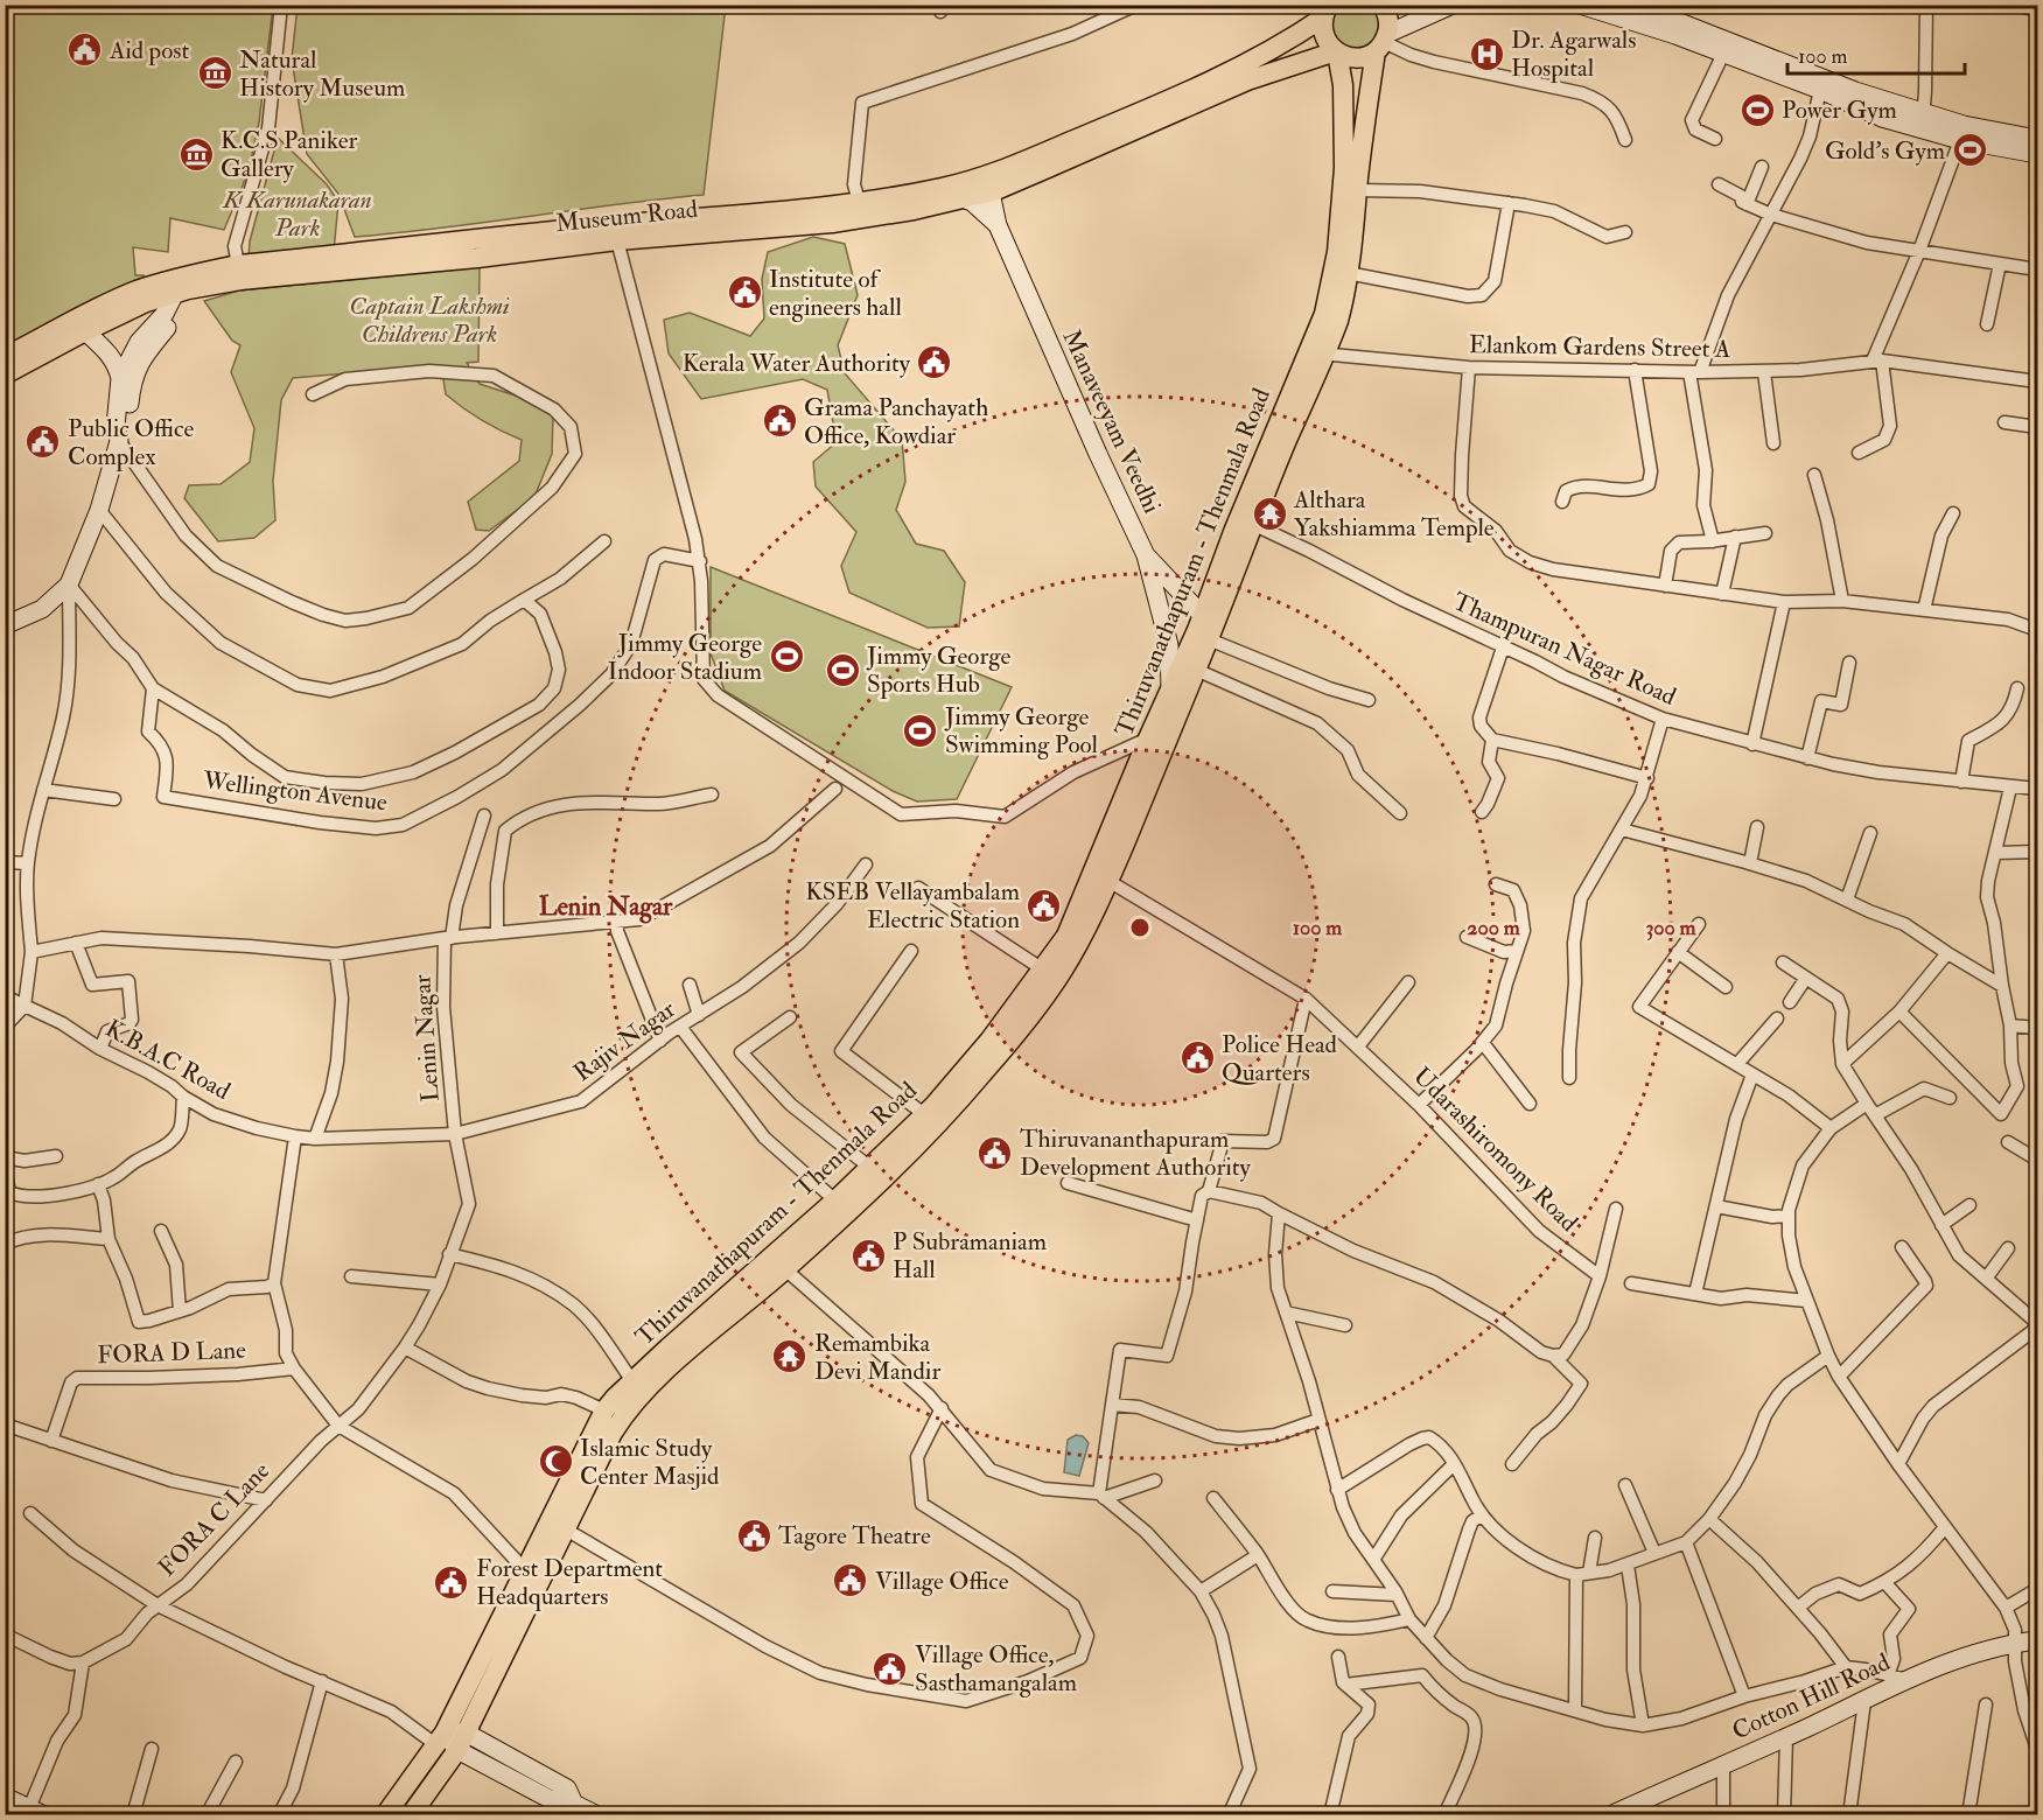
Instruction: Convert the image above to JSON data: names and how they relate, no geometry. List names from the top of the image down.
{
  "streets": {
    "main road": [
      "Museum Road",
      "Manaveeyam Veedhi",
      "Thiruvanathapuram - Thenmala Road",
      "Cotton Hill Road"
    ],
    "street": [
      "Elankom Gardens Street A",
      "Thampuran Nagar Road",
      "Wellington Avenue",
      "Lenin Nagar",
      "Rajiv Nagar",
      "K.B.A.C Road",
      "Udarashiromony Road",
      "FORA D Lane",
      "FORA C Lane"
    ]
  },
  "crossings": [
    ["Museum Road", "Manaveeyam Veedhi"],
    ["Manaveeyam Veedhi", "Thiruvanathapuram - Thenmala Road"],
    ["Thiruvanathapuram - Thenmala Road", "Udarashiromony Road"],
    ["Lenin Nagar", "Rajiv Nagar"],
    ["Lenin Nagar", "FORA C Lane"],
    ["Rajiv Nagar", "K.B.A.C Road"]
  ],
  "districts": ["Lenin Nagar"],
  "parks": ["K Karunakaran Park", "Captain Lakshmi Childrens Park"],
  "places": {
    "public building": [
      "Aid post",
      "Institute of engineers hall",
      "Kerala Water Authority",
      "Grama Panchayath Office, Kowdiar",
      "Public Office Complex",
      "KSEB Vellayambalam Electric Station",
      "Police Head Quarters",
      "Thiruvananthapuram Development Authority",
      "P Subramaniam Hall",
      "Tagore Theatre",
      "Village Office",
      "Forest Department Headquarters",
      "Village Office, Sasthamangalam"
    ],
    "hospital": ["Dr. Agarwals Hospital"],
    "museum": ["Natural History Museum", "K.C.S Paniker Gallery"],
    "sports": [
      "Power Gym",
      "Gold's Gym",
      "Jimmy George Indoor Stadium",
      "Jimmy George Sports Hub",
      "Jimmy George Swimming Pool"
    ],
    "temple": ["Althara Yakshiamma Temple", "Remambika Devi Mandir"],
    "mosque": ["Islamic Study Center Masjid"]
  },
  "scale_bar": "100 m",
  "rings": ["100 m", "200 m", "300 m"]
}
